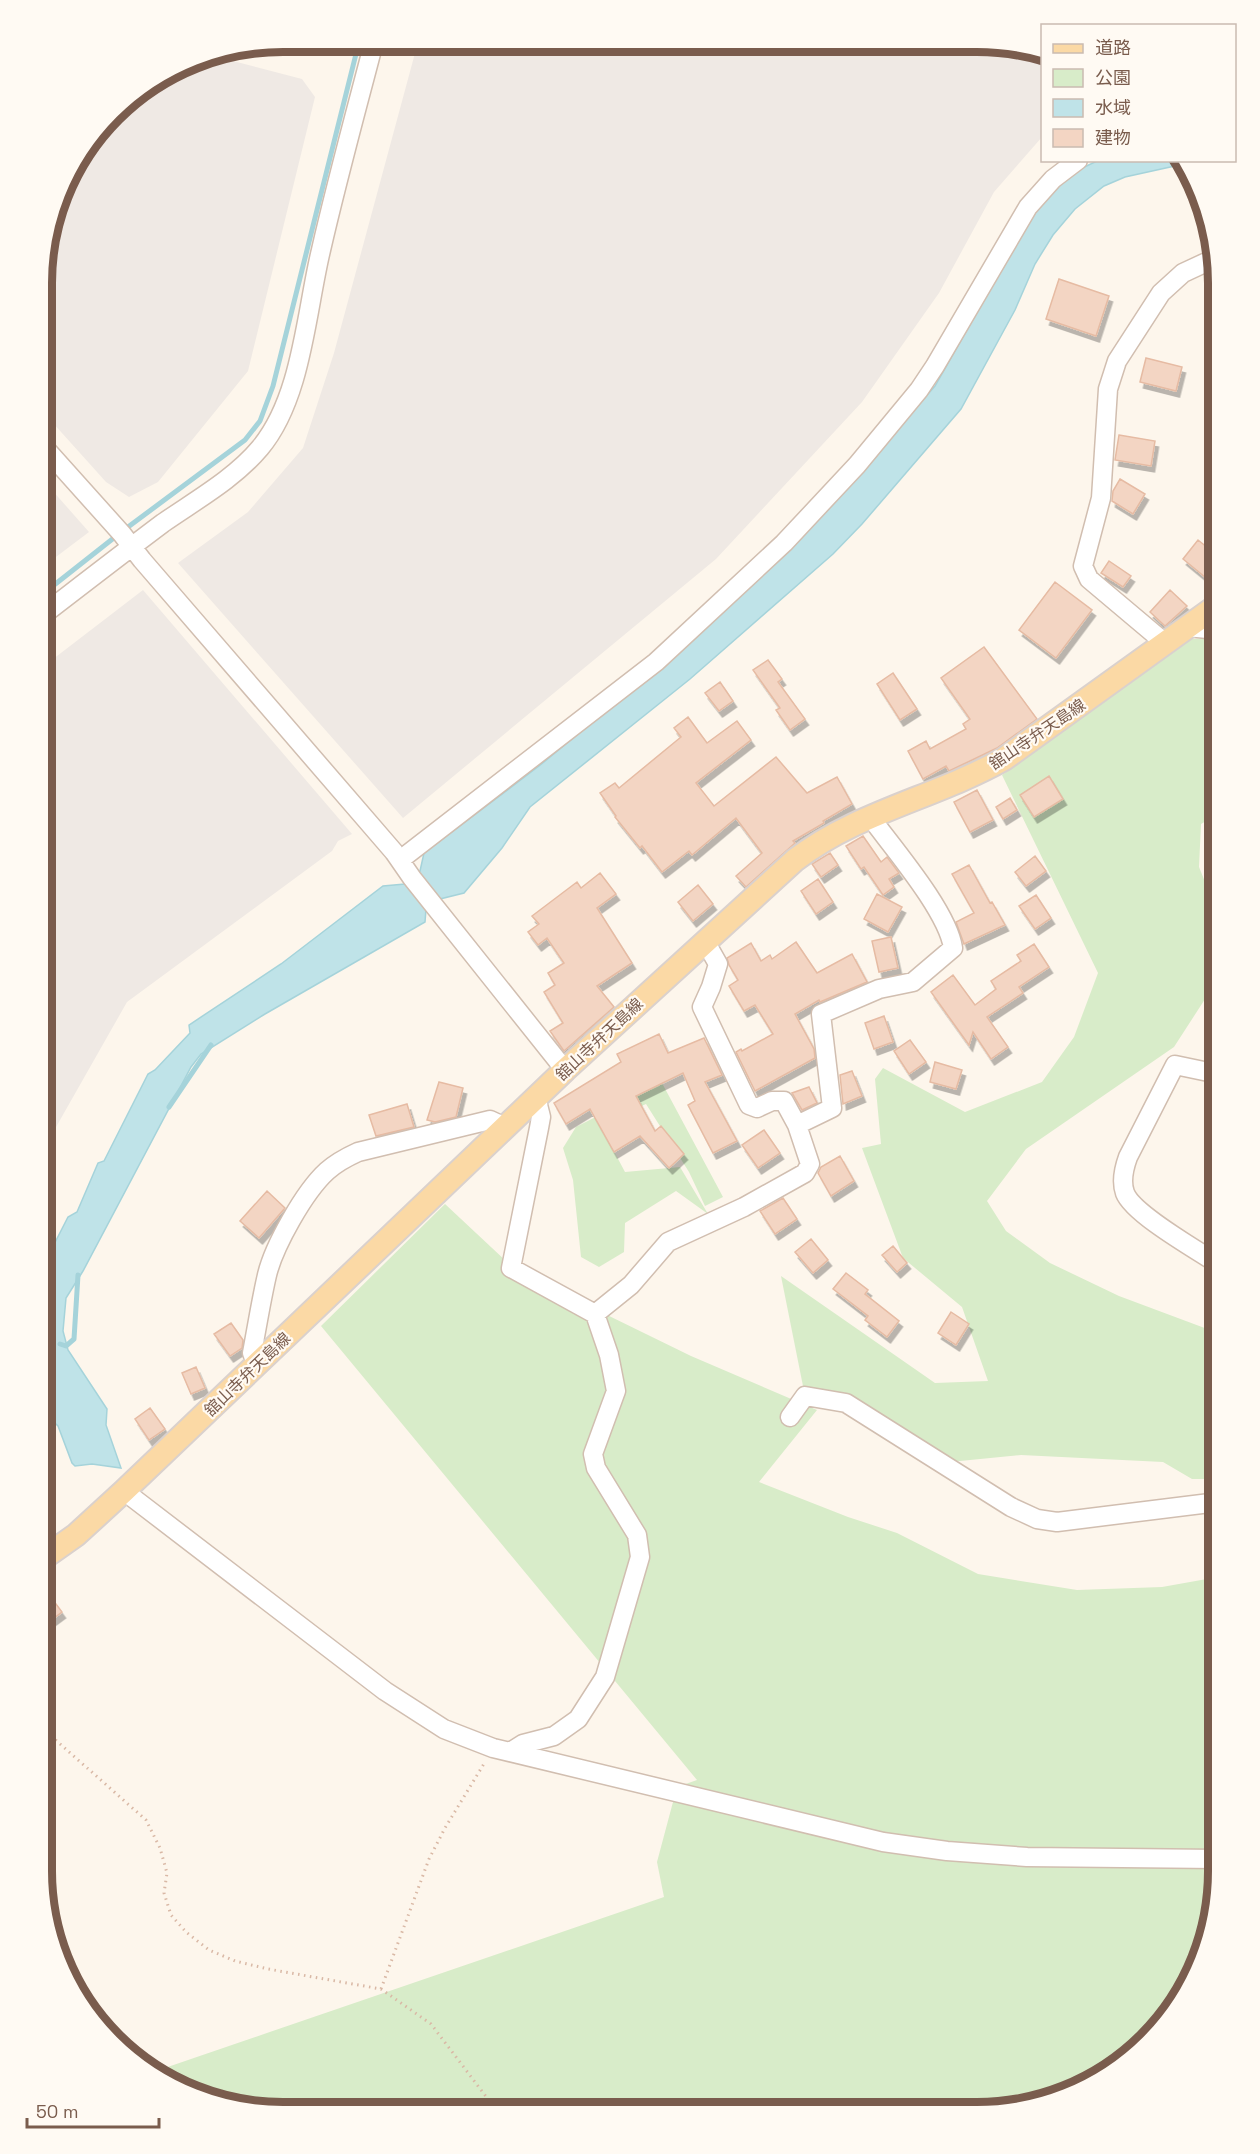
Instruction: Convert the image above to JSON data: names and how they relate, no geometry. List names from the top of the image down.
{
  "streets": {
    "main road": ["舘山寺弁天島線"]
  },
  "legend": [
    "道路",
    "公園",
    "水域",
    "建物"
  ],
  "scale_bar": "50 m"
}
